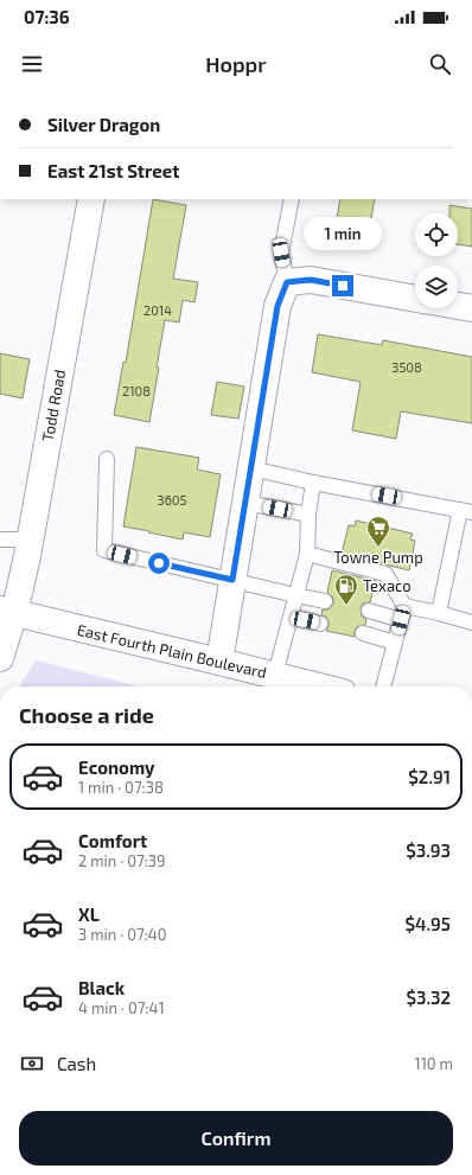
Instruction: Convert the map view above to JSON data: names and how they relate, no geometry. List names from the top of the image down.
{
  "streets": {
    "street": ["Todd Road", "East Fourth Plain Boulevard"]
  },
  "crossings": [
    ["Todd Road", "East Fourth Plain Boulevard"]
  ],
  "places": {
    "supermarket": ["Towne Pump"],
    "fuel station": ["Texaco"]
  },
  "house_numbers": [
    "2014",
    "3508",
    "2108",
    "3605"
  ],
  "page": {
    "status": "07:36",
    "header": "Hoppr",
    "banner": ["Silver Dragon", "East 21st Street"],
    "bubble": "1 min",
    "heading": "Choose a ride",
    "list": [
      {
        "name": "Economy",
        "note": "1 min · 07:38",
        "value": "$2.91"
      },
      {
        "name": "Comfort",
        "note": "2 min · 07:39",
        "value": "$3.93"
      },
      {
        "name": "XL",
        "note": "3 min · 07:40",
        "value": "$4.95"
      },
      {
        "name": "Black",
        "note": "4 min · 07:41",
        "value": "$3.32"
      }
    ],
    "pay": ["Cash", "110 m"],
    "buttons": "Confirm"
  }
}
